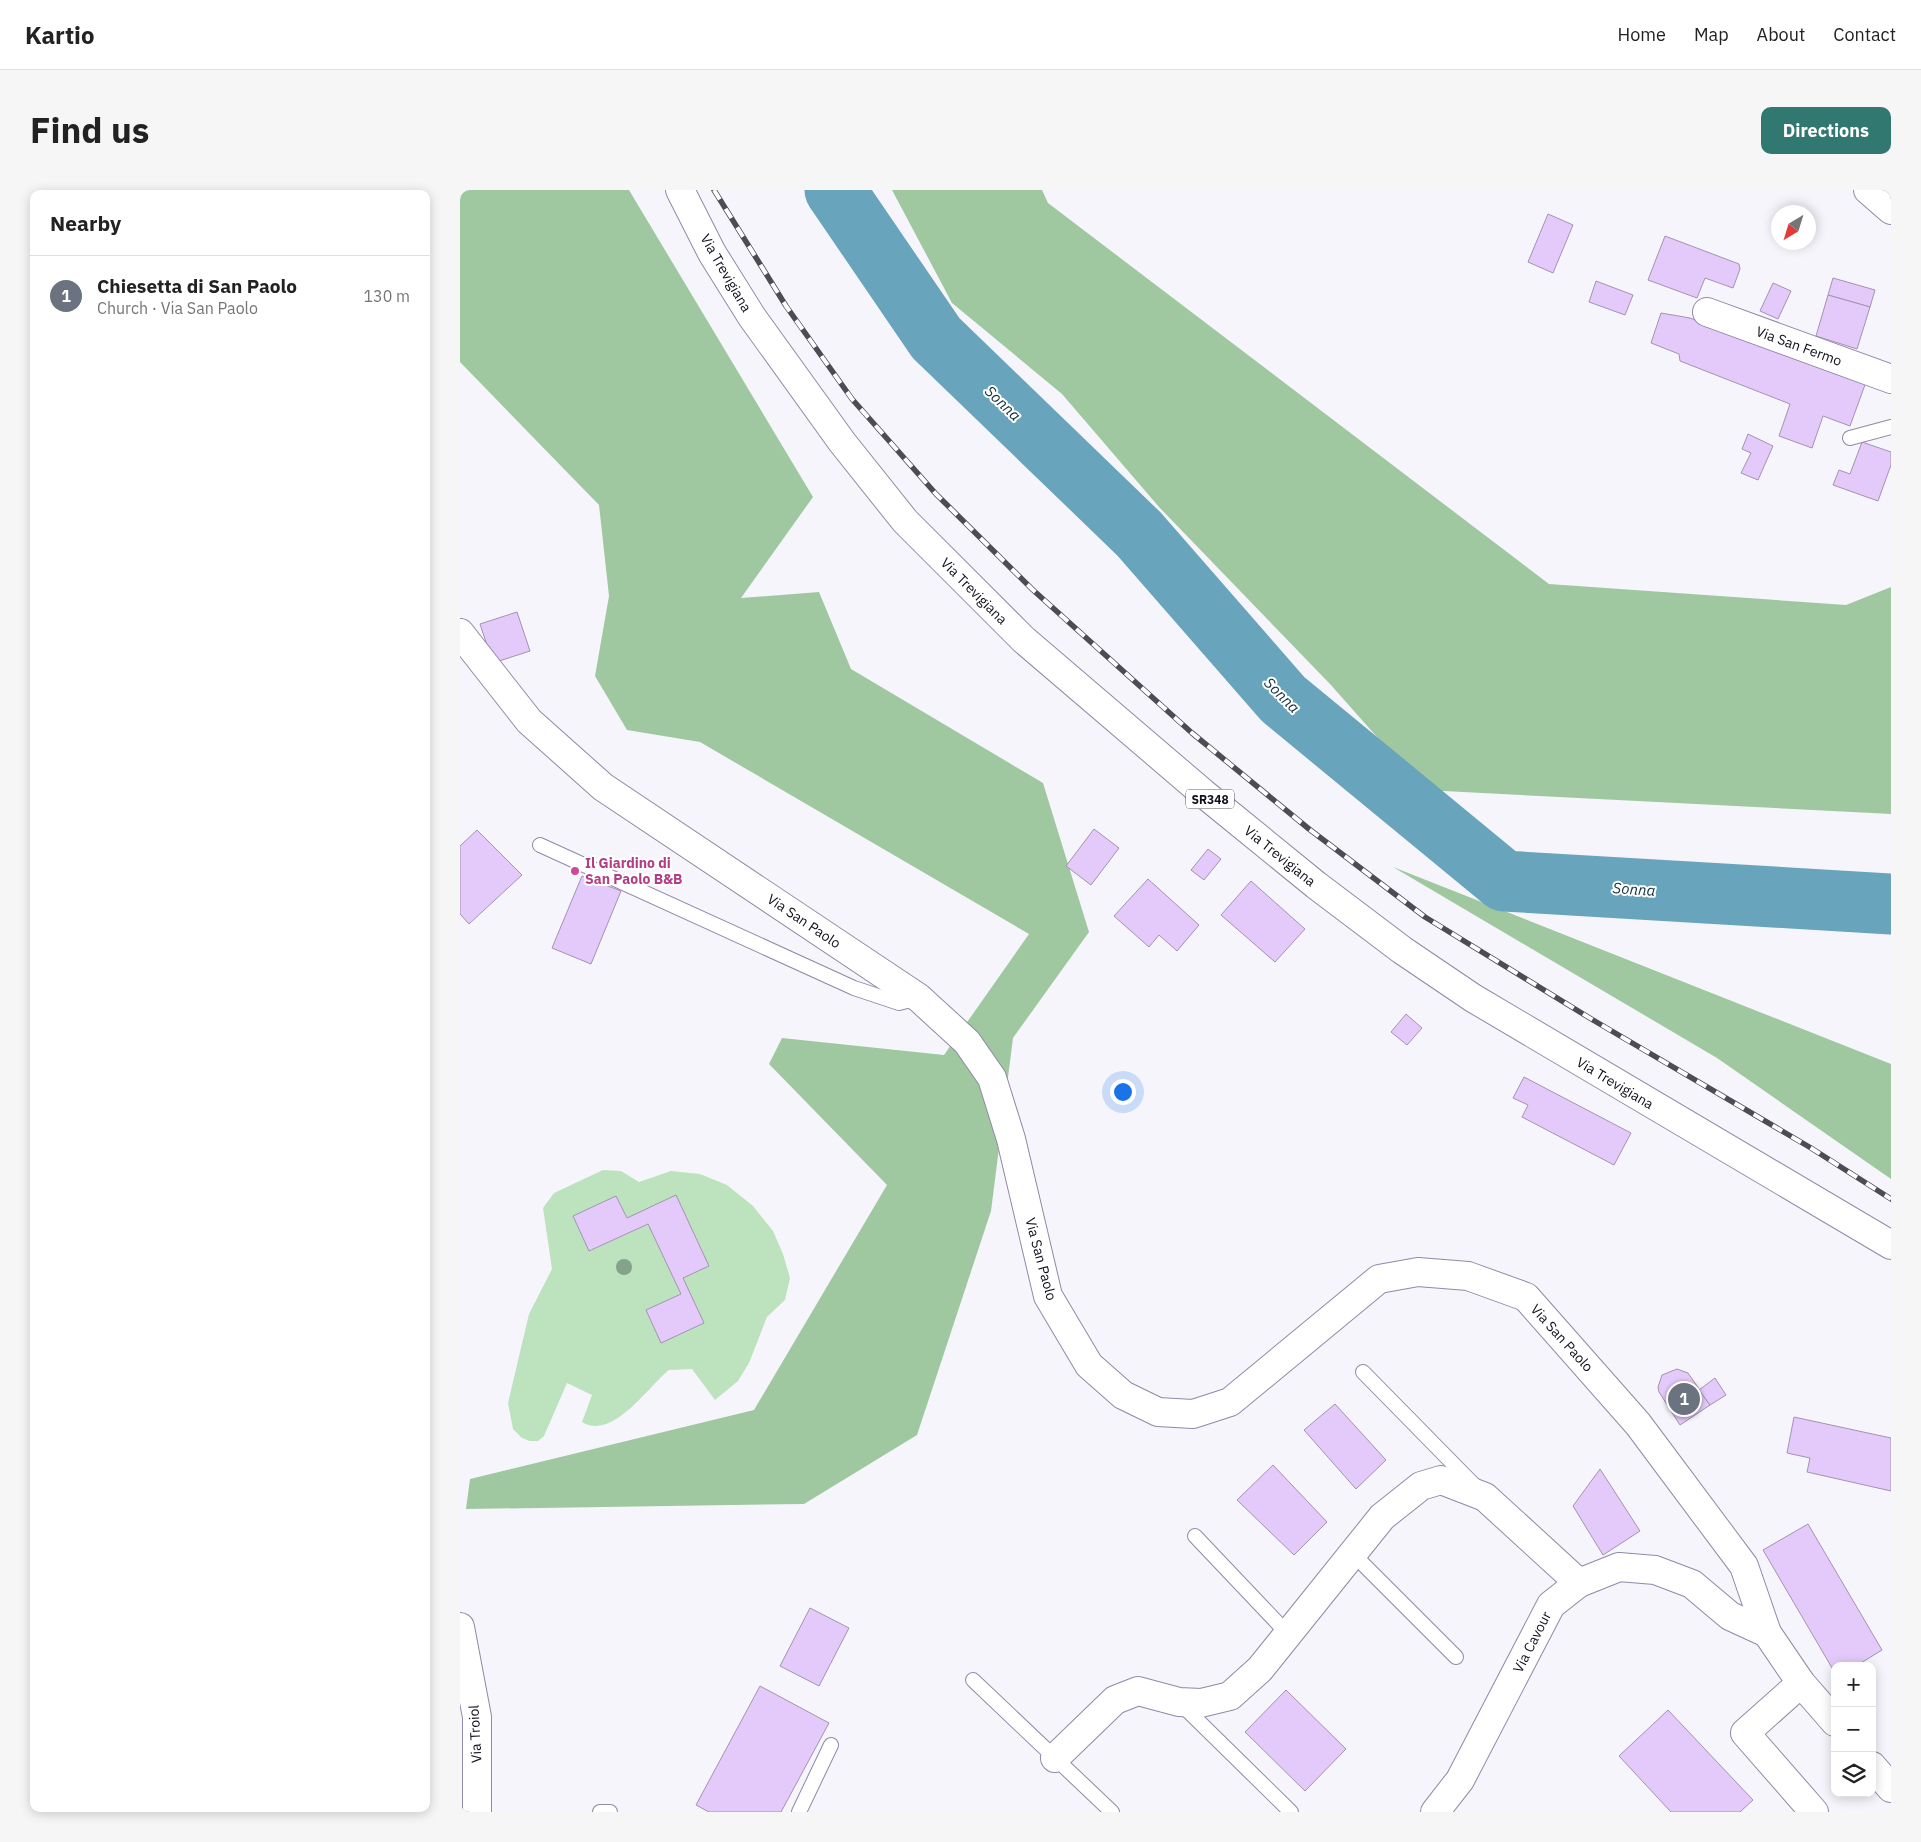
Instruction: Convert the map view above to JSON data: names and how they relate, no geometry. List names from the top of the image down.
{
  "streets": {
    "main road": [
      "Via Trevigiana",
      "Via San Fermo",
      "SR348",
      "Via San Paolo",
      "Via Cavour",
      "Via Troiol"
    ]
  },
  "crossings": [
    ["Via San Paolo", "Via Cavour"]
  ],
  "water": ["Sonna"],
  "places": ["Il Giardino di San Paolo B&B"],
  "north": "bottom left",
  "page": {
    "header": "Kartio",
    "nav": [
      "Home",
      "Map",
      "About",
      "Contact"
    ],
    "title": "Find us",
    "buttons": "Directions",
    "heading": "Nearby",
    "list": [
      {
        "mark": "1",
        "name": "Chiesetta di San Paolo",
        "note": "Church · Via San Paolo",
        "value": "130 m"
      }
    ],
    "pins": "1",
    "map_buttons": ["+", "−"]
  }
}
